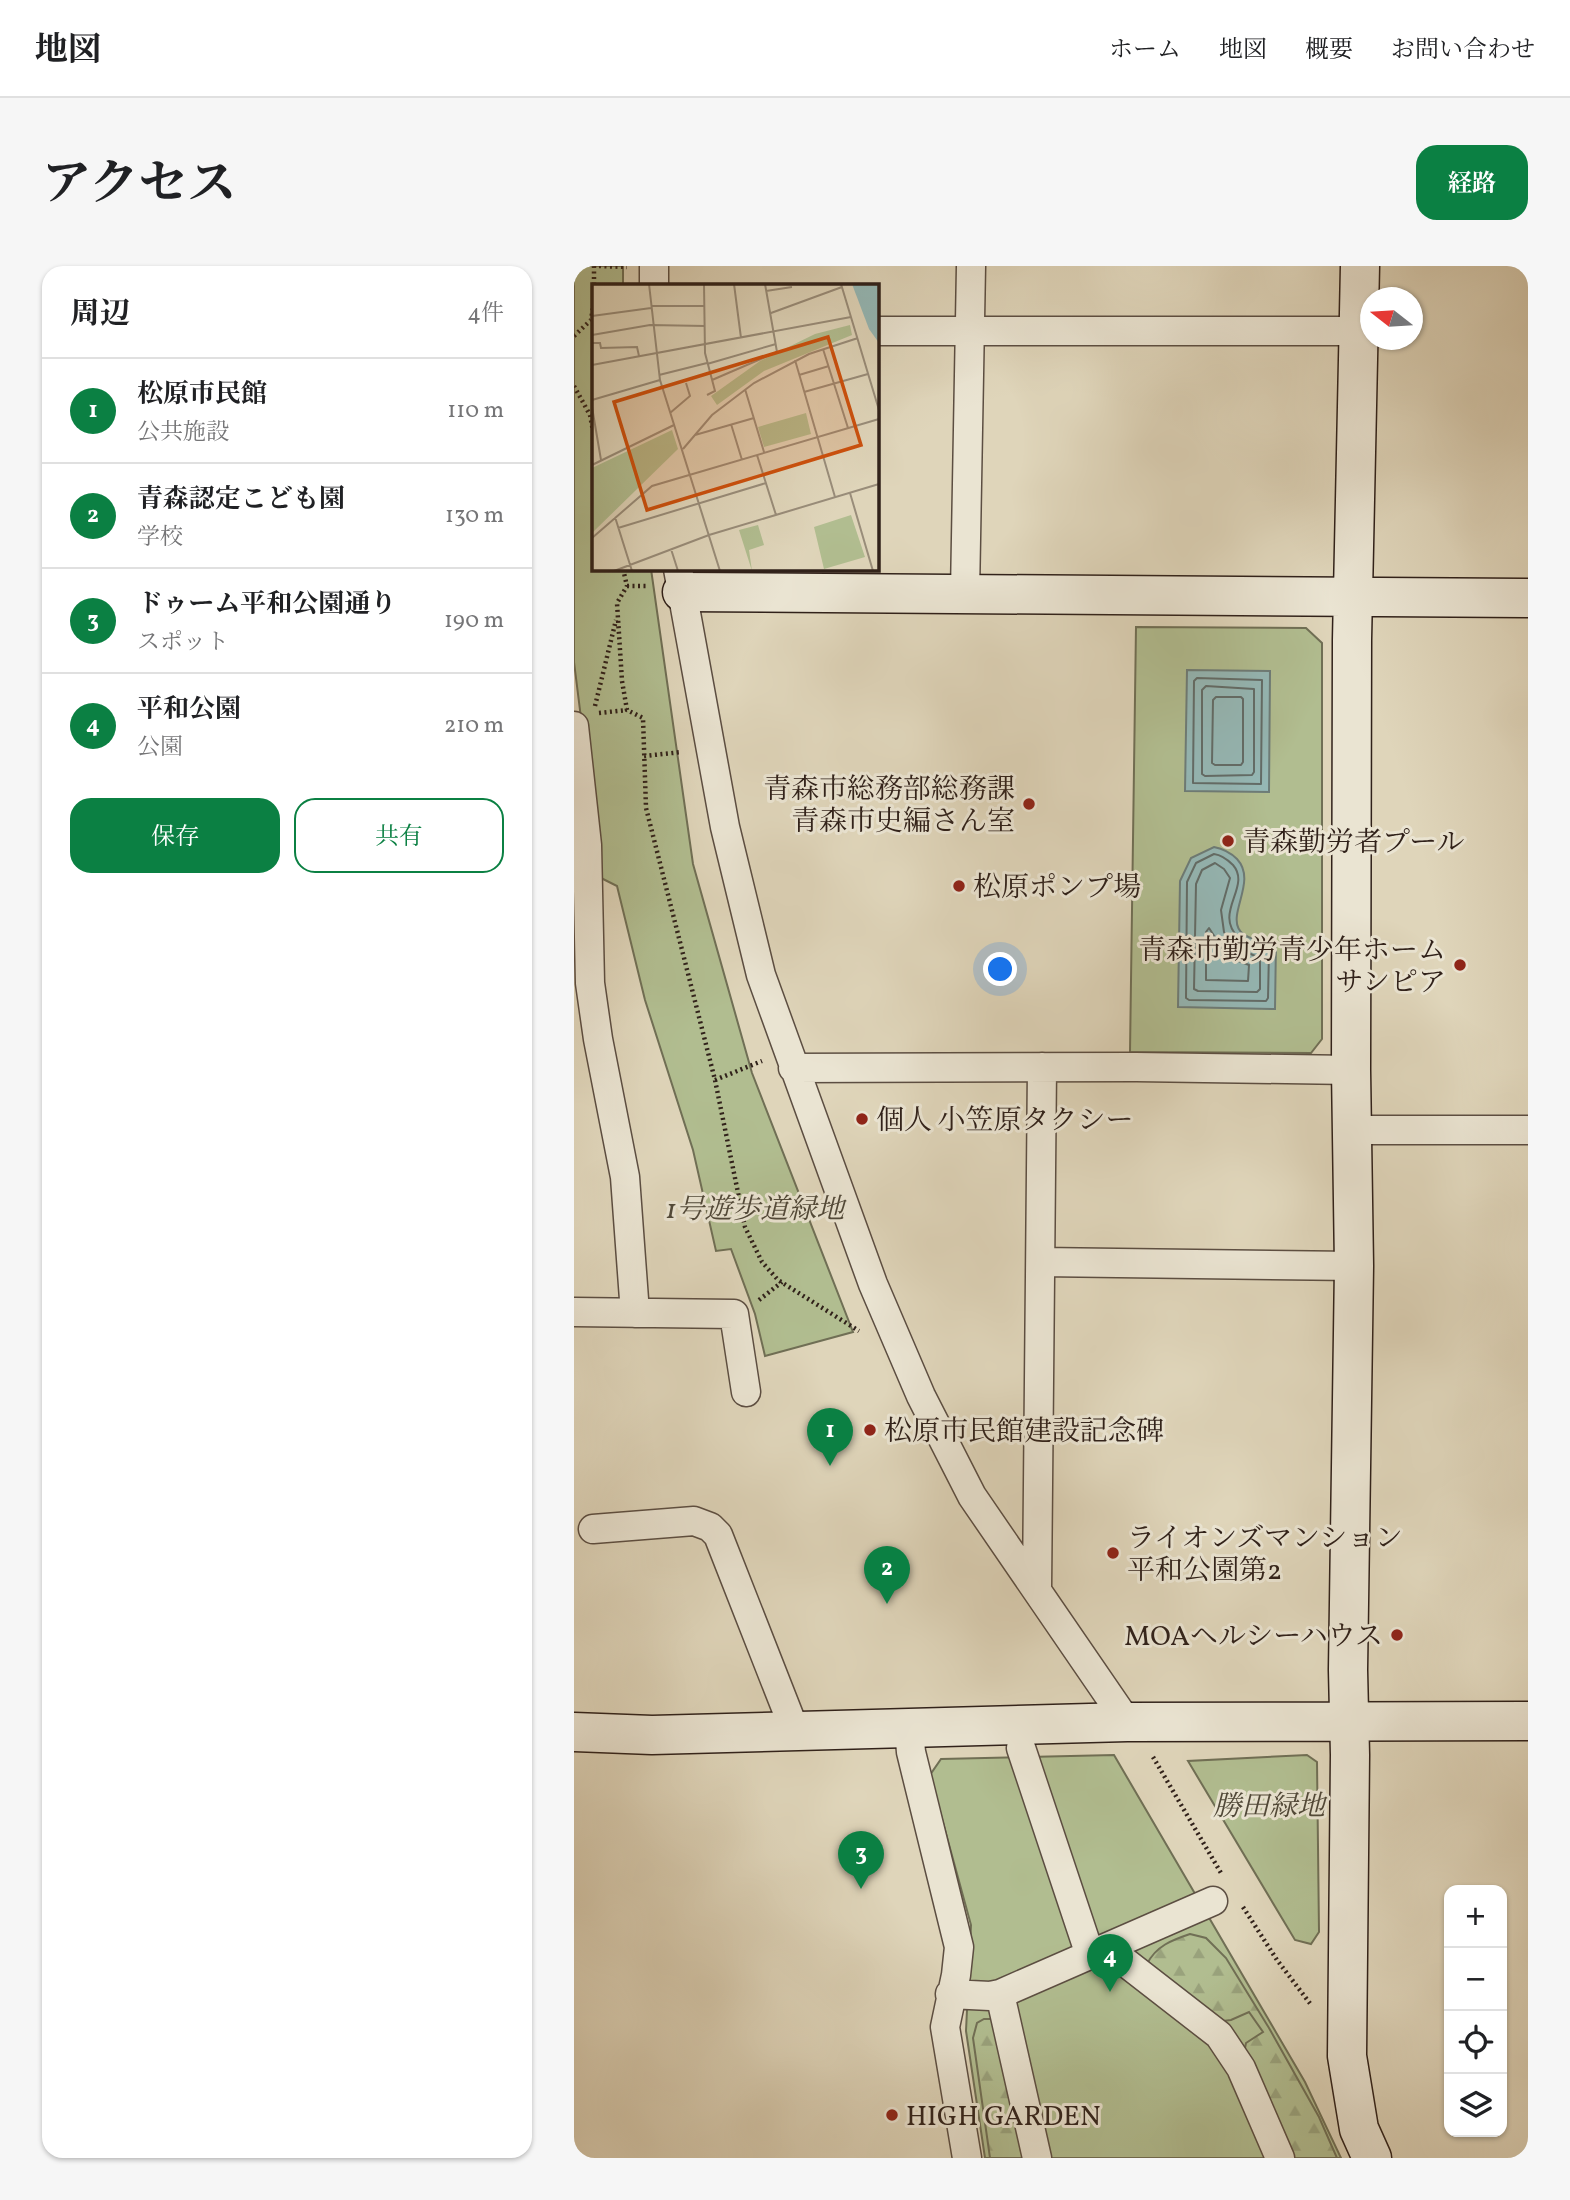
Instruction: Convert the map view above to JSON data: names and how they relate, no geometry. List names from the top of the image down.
{
  "parks": ["1号遊歩道緑地", "勝田緑地"],
  "places": [
    "青森市総務部総務課 青森市史編さん室",
    "青森勤労者プール",
    "松原ポンプ場",
    "青森市勤労青少年ホーム サンピア",
    "個人 小笠原タクシー",
    "松原市民館建設記念碑",
    "ライオンズマンション 平和公園第2",
    "MOAヘルシーハウス",
    "HIGH GARDEN"
  ],
  "north": "left",
  "page": {
    "header": "地図",
    "nav": [
      "ホーム",
      "地図",
      "概要",
      "お問い合わせ"
    ],
    "title": "アクセス",
    "buttons": [
      "経路",
      ["保存", "共有"]
    ],
    "heading": ["周辺", "4件"],
    "list": [
      {
        "mark": "1",
        "name": "松原市民館",
        "note": "公共施設",
        "value": "110 m"
      },
      {
        "mark": "2",
        "name": "青森認定こども園",
        "note": "学校",
        "value": "130 m"
      },
      {
        "mark": "3",
        "name": "ドゥーム平和公園通り",
        "note": "スポット",
        "value": "190 m"
      },
      {
        "mark": "4",
        "name": "平和公園",
        "note": "公園",
        "value": "210 m"
      }
    ],
    "pins": [
      "1",
      "2",
      "3",
      "4"
    ],
    "map_buttons": ["+", "−"]
  }
}
